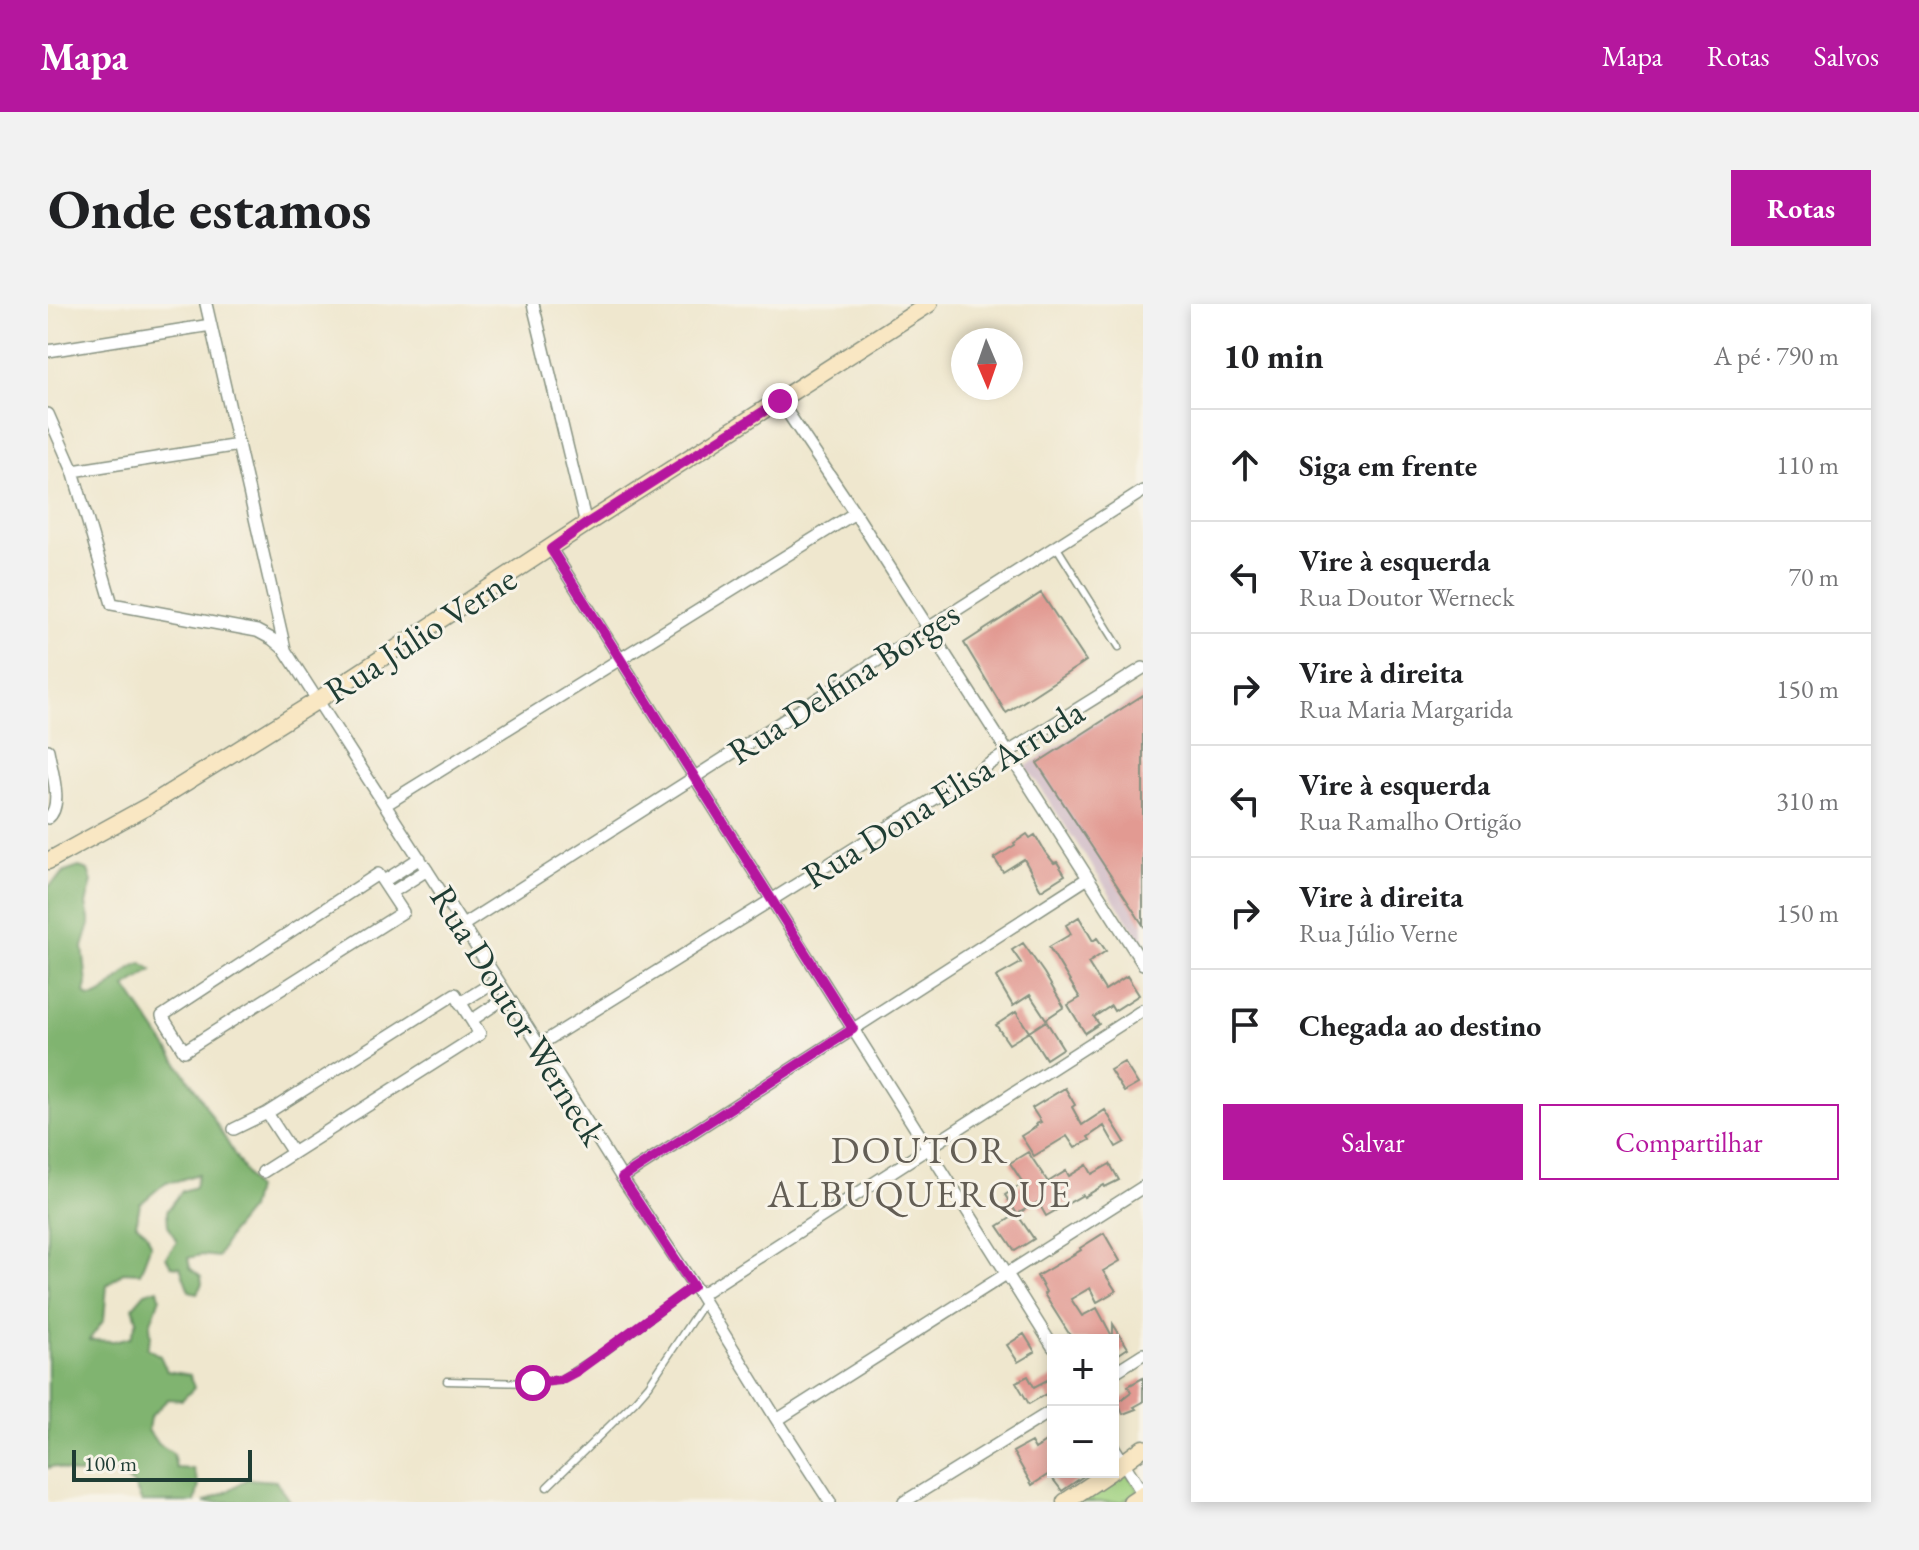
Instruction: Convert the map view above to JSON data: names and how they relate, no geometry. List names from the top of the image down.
{
  "streets": {
    "street": [
      "Rua Júlio Verne",
      "Rua Delfina Borges",
      "Rua Dona Elisa Arruda",
      "Rua Doutor Werneck"
    ]
  },
  "crossings": [
    ["Rua Júlio Verne", "Rua Doutor Werneck"],
    ["Rua Delfina Borges", "Rua Doutor Werneck"],
    ["Rua Dona Elisa Arruda", "Rua Doutor Werneck"]
  ],
  "districts": ["DOUTOR ALBUQUERQUE"],
  "scale_bar": "100 m",
  "north": "bottom",
  "page": {
    "header": "Mapa",
    "nav": ["Mapa", "Rotas", "Salvos"],
    "buttons": [
      "Rotas",
      ["Salvar", "Compartilhar"]
    ],
    "title": "Onde estamos",
    "heading": ["10 min", "A pé · 790 m"],
    "list": [
      ["Siga em frente", "110 m"],
      ["Vire à esquerda", "Rua Doutor Werneck", "70 m"],
      ["Vire à direita", "Rua Maria Margarida", "150 m"],
      ["Vire à esquerda", "Rua Ramalho Ortigão", "310 m"],
      ["Vire à direita", "Rua Júlio Verne", "150 m"],
      "Chegada ao destino"
    ],
    "map_buttons": ["+", "−"],
    "scale": "100 m"
  }
}
